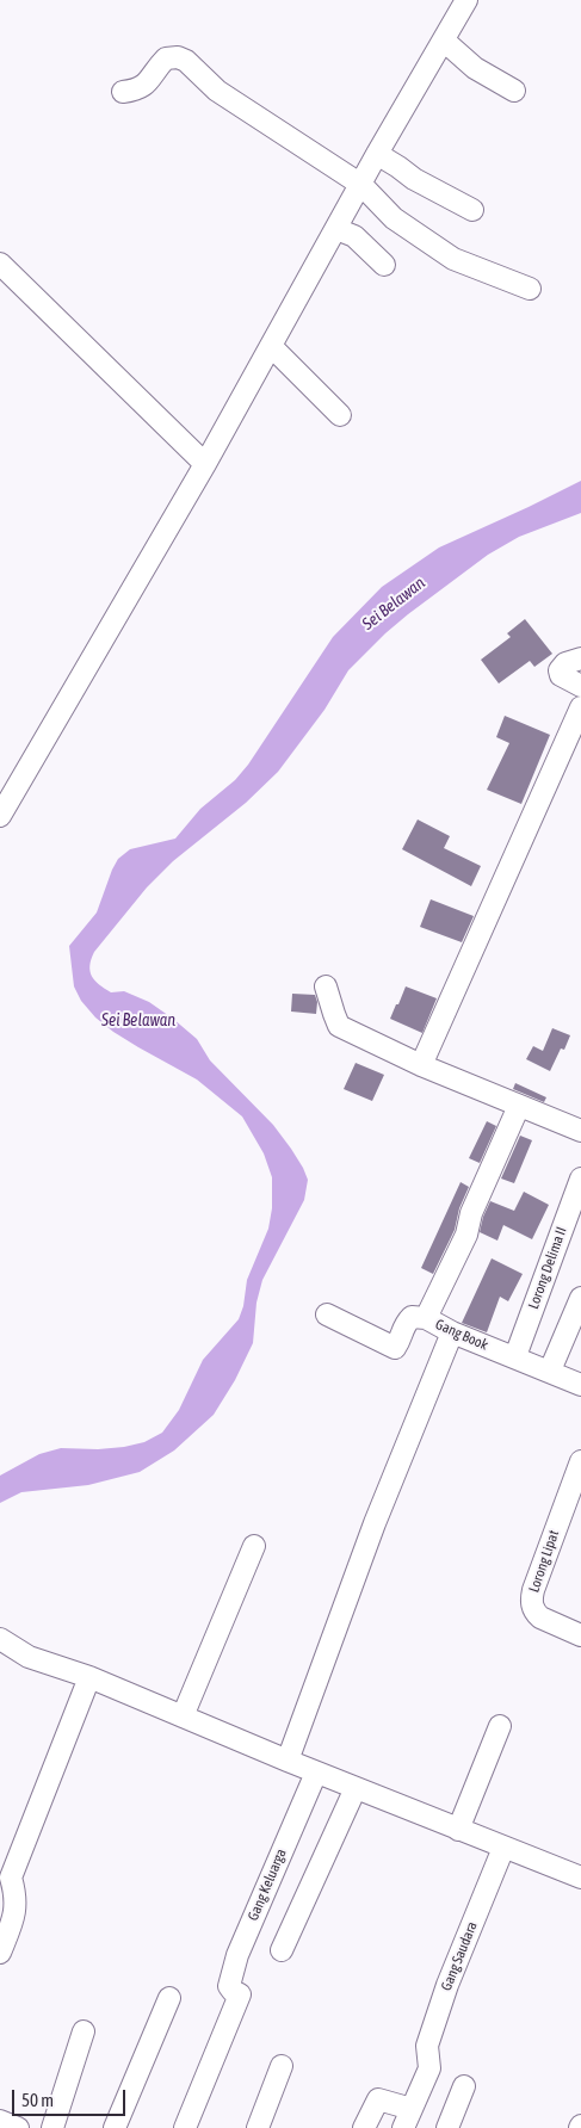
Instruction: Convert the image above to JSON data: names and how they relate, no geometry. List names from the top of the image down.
{
  "streets": {
    "street": [
      "Lorong Delima II",
      "Gang Book",
      "Lorong Lipat",
      "Gang Keluarga",
      "Gang Saudara"
    ]
  },
  "crossings": [
    ["Lorong Delima II", "Gang Book"]
  ],
  "water": ["Sei Belawan"],
  "scale_bar": "50 m"
}
